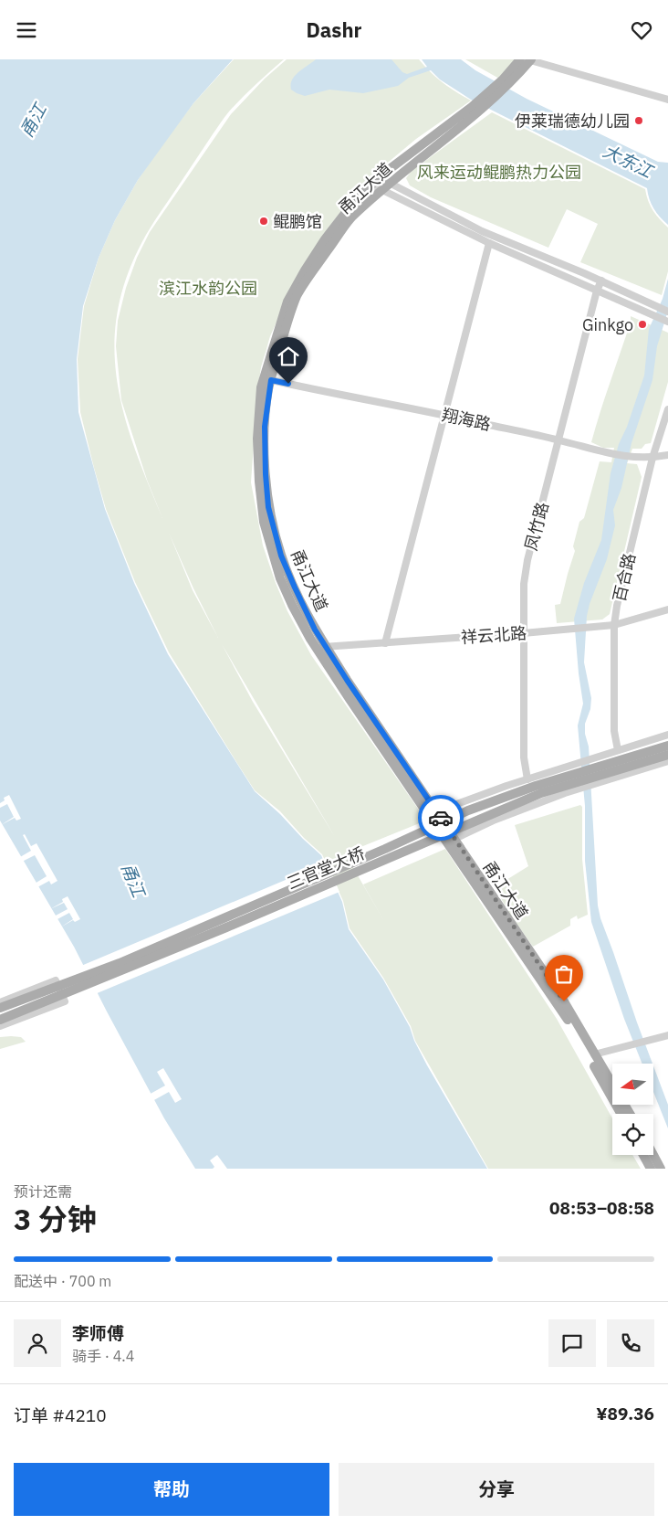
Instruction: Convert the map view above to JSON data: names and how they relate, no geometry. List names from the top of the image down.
{
  "streets": {
    "main road": ["甬江大道", "三官堂大桥"],
    "street": [
      "翔海路",
      "凤竹路",
      "百合路",
      "祥云北路"
    ]
  },
  "crossings": [
    ["甬江大道", "翔海路"],
    ["甬江大道", "祥云北路"],
    ["翔海路", "凤竹路"],
    ["翔海路", "百合路"],
    ["凤竹路", "祥云北路"],
    ["百合路", "祥云北路"]
  ],
  "water": ["甬江", "大东江"],
  "parks": ["风来运动鲲鹏热力公园", "滨江水韵公园"],
  "places": ["伊莱瑞德幼儿园", "鲲鹏馆", "Ginkgo"],
  "north": "left",
  "page": {
    "header": "Dashr",
    "heading": ["3 分钟", "预计还需", "08:53–08:58"],
    "panel": [
      "李师傅",
      "骑手 · 4.4",
      "订单 #4210",
      "¥89.36"
    ],
    "bar": "配送中 · 700 m",
    "buttons": ["帮助", "分享"]
  }
}
